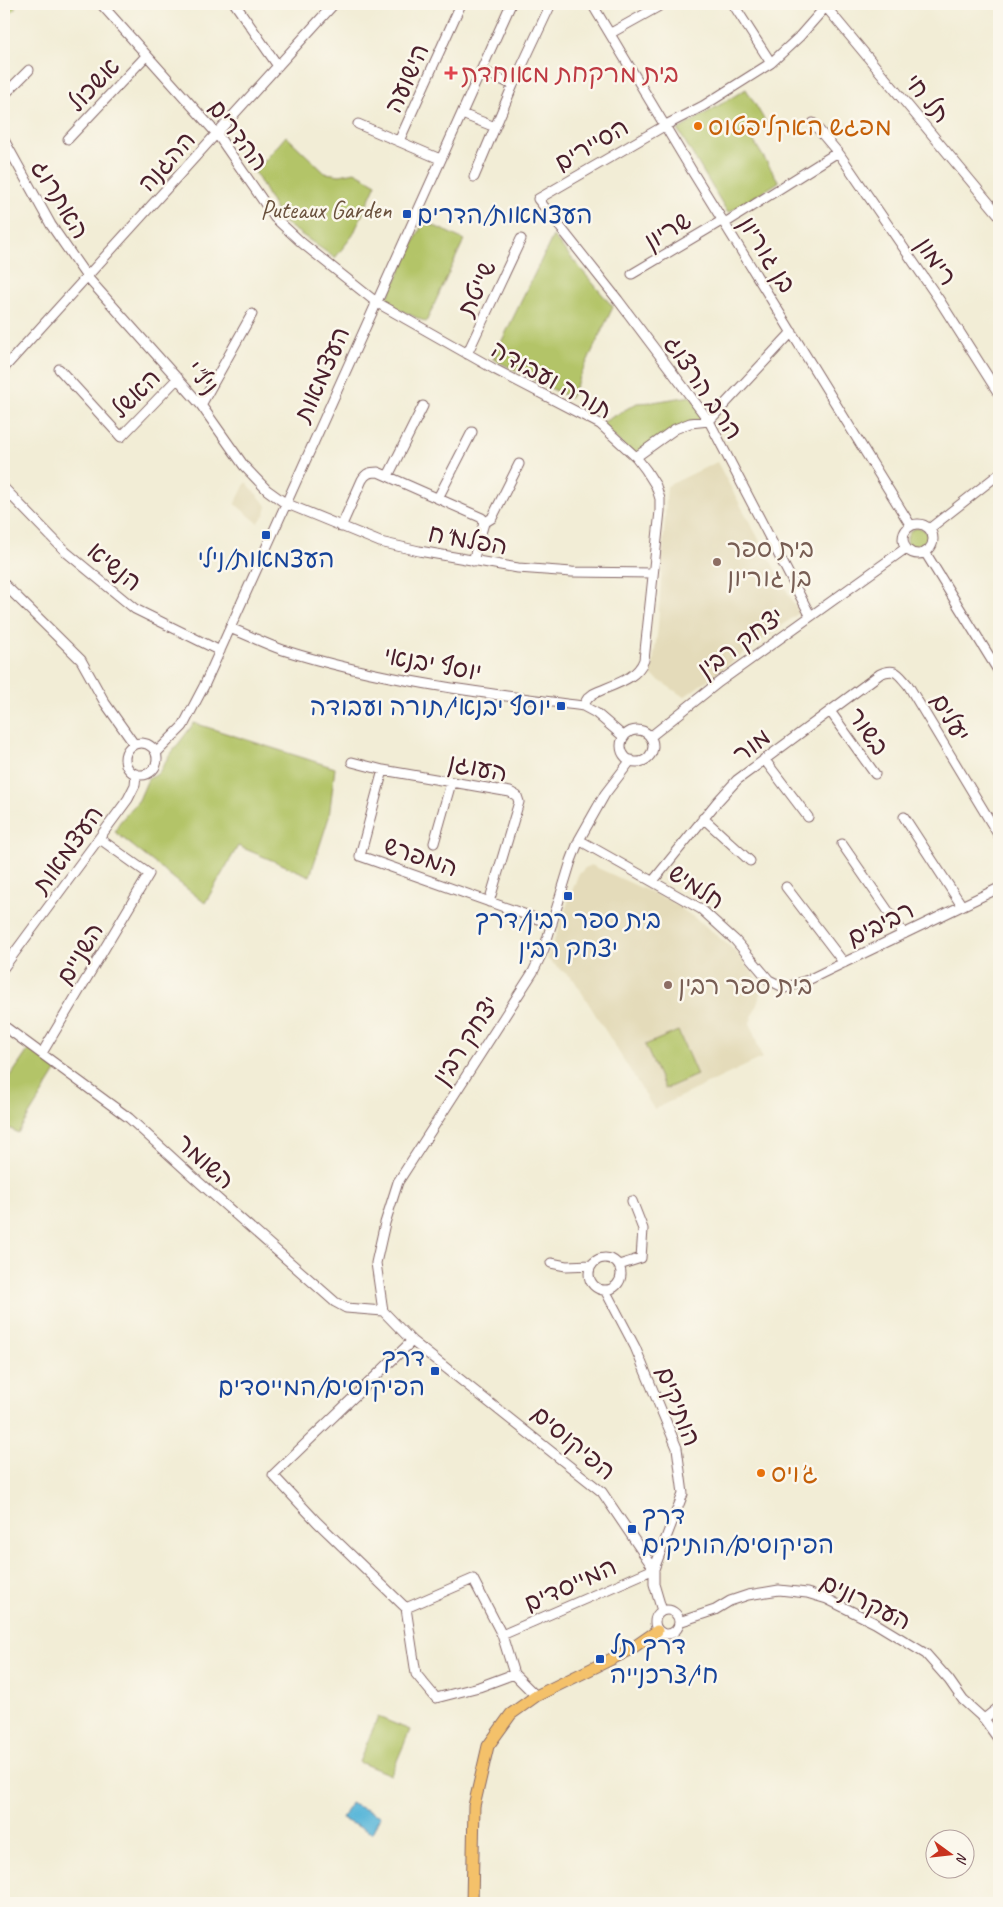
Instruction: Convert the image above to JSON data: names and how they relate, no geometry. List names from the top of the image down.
{
  "streets": {
    "street": [
      "הישועה",
      "אשכול",
      "תל חי",
      "ההדרים",
      "הסיירים",
      "ההגנה",
      "האתרוג",
      "שריון",
      "בן גוריון",
      "רימון",
      "שייטת",
      "העצמאות",
      "ניל\"י",
      "תורה ועבודה",
      "הרב הרצוג",
      "האשל",
      "הפלמ\"ח",
      "הנשיא",
      "יצחק רבין",
      "יוסף יבנאי",
      "יעלים",
      "בשור",
      "מור",
      "העוגן",
      "המפרש",
      "חלמיש",
      "רביבים",
      "השניים",
      "השומר",
      "הותיקים",
      "הפיקוסים",
      "המייסדים",
      "העקרונים"
    ]
  },
  "crossings": [
    ["הישועה", "העצמאות"],
    ["אשכול", "ההדרים"],
    ["תל חי", "הסיירים"],
    ["ההדרים", "ההגנה"],
    ["ההדרים", "העצמאות"],
    ["ההדרים", "תורה ועבודה"],
    ["הסיירים", "בן גוריון"],
    ["הסיירים", "הרב הרצוג"],
    ["ההגנה", "האתרוג"],
    ["ההגנה", "ניל\"י"],
    ["האתרוג", "ניל\"י"],
    ["שריון", "בן גוריון"],
    ["בן גוריון", "יצחק רבין"],
    ["שייטת", "תורה ועבודה"],
    ["העצמאות", "ניל\"י"],
    ["העצמאות", "תורה ועבודה"],
    ["העצמאות", "הפלמ\"ח"],
    ["העצמאות", "הנשיא"],
    ["העצמאות", "יוסף יבנאי"],
    ["העצמאות", "השניים"],
    ["ניל\"י", "האשל"],
    ["ניל\"י", "הפלמ\"ח"],
    ["תורה ועבודה", "הפלמ\"ח"],
    ["תורה ועבודה", "יוסף יבנאי"],
    ["הרב הרצוג", "יצחק רבין"],
    ["יצחק רבין", "יוסף יבנאי"],
    ["יצחק רבין", "המפרש"],
    ["יצחק רבין", "חלמיש"],
    ["יצחק רבין", "השומר"],
    ["יעלים", "מור"],
    ["בשור", "מור"],
    ["מור", "חלמיש"],
    ["העוגן", "המפרש"],
    ["חלמיש", "רביבים"],
    ["השניים", "השומר"],
    ["הותיקים", "הפיקוסים"],
    ["הותיקים", "המייסדים"],
    ["הפיקוסים", "המייסדים"],
    ["הפיקוסים", "העקרונים"]
  ],
  "parks": ["Puteaux Garden"],
  "places": {
    "health": ["בית מרקחת מאוחדת"],
    "other": [
      "מפגש האקליפטוס",
      "בית ספר בן גוריון",
      "בית ספר רבין",
      "ג'ויס"
    ],
    "transit": [
      "העצמאות/הדרים",
      "העצמאות/נילי",
      "יוסף יבנאי/תורה ועבודה",
      "בית ספר רבין/דרך יצחק רבין",
      "דרך הפיקוסים/המייסדים",
      "דרך הפיקוסים/הותיקים",
      "דרך תל חי/צרכנייה"
    ]
  },
  "north": "right"
}
